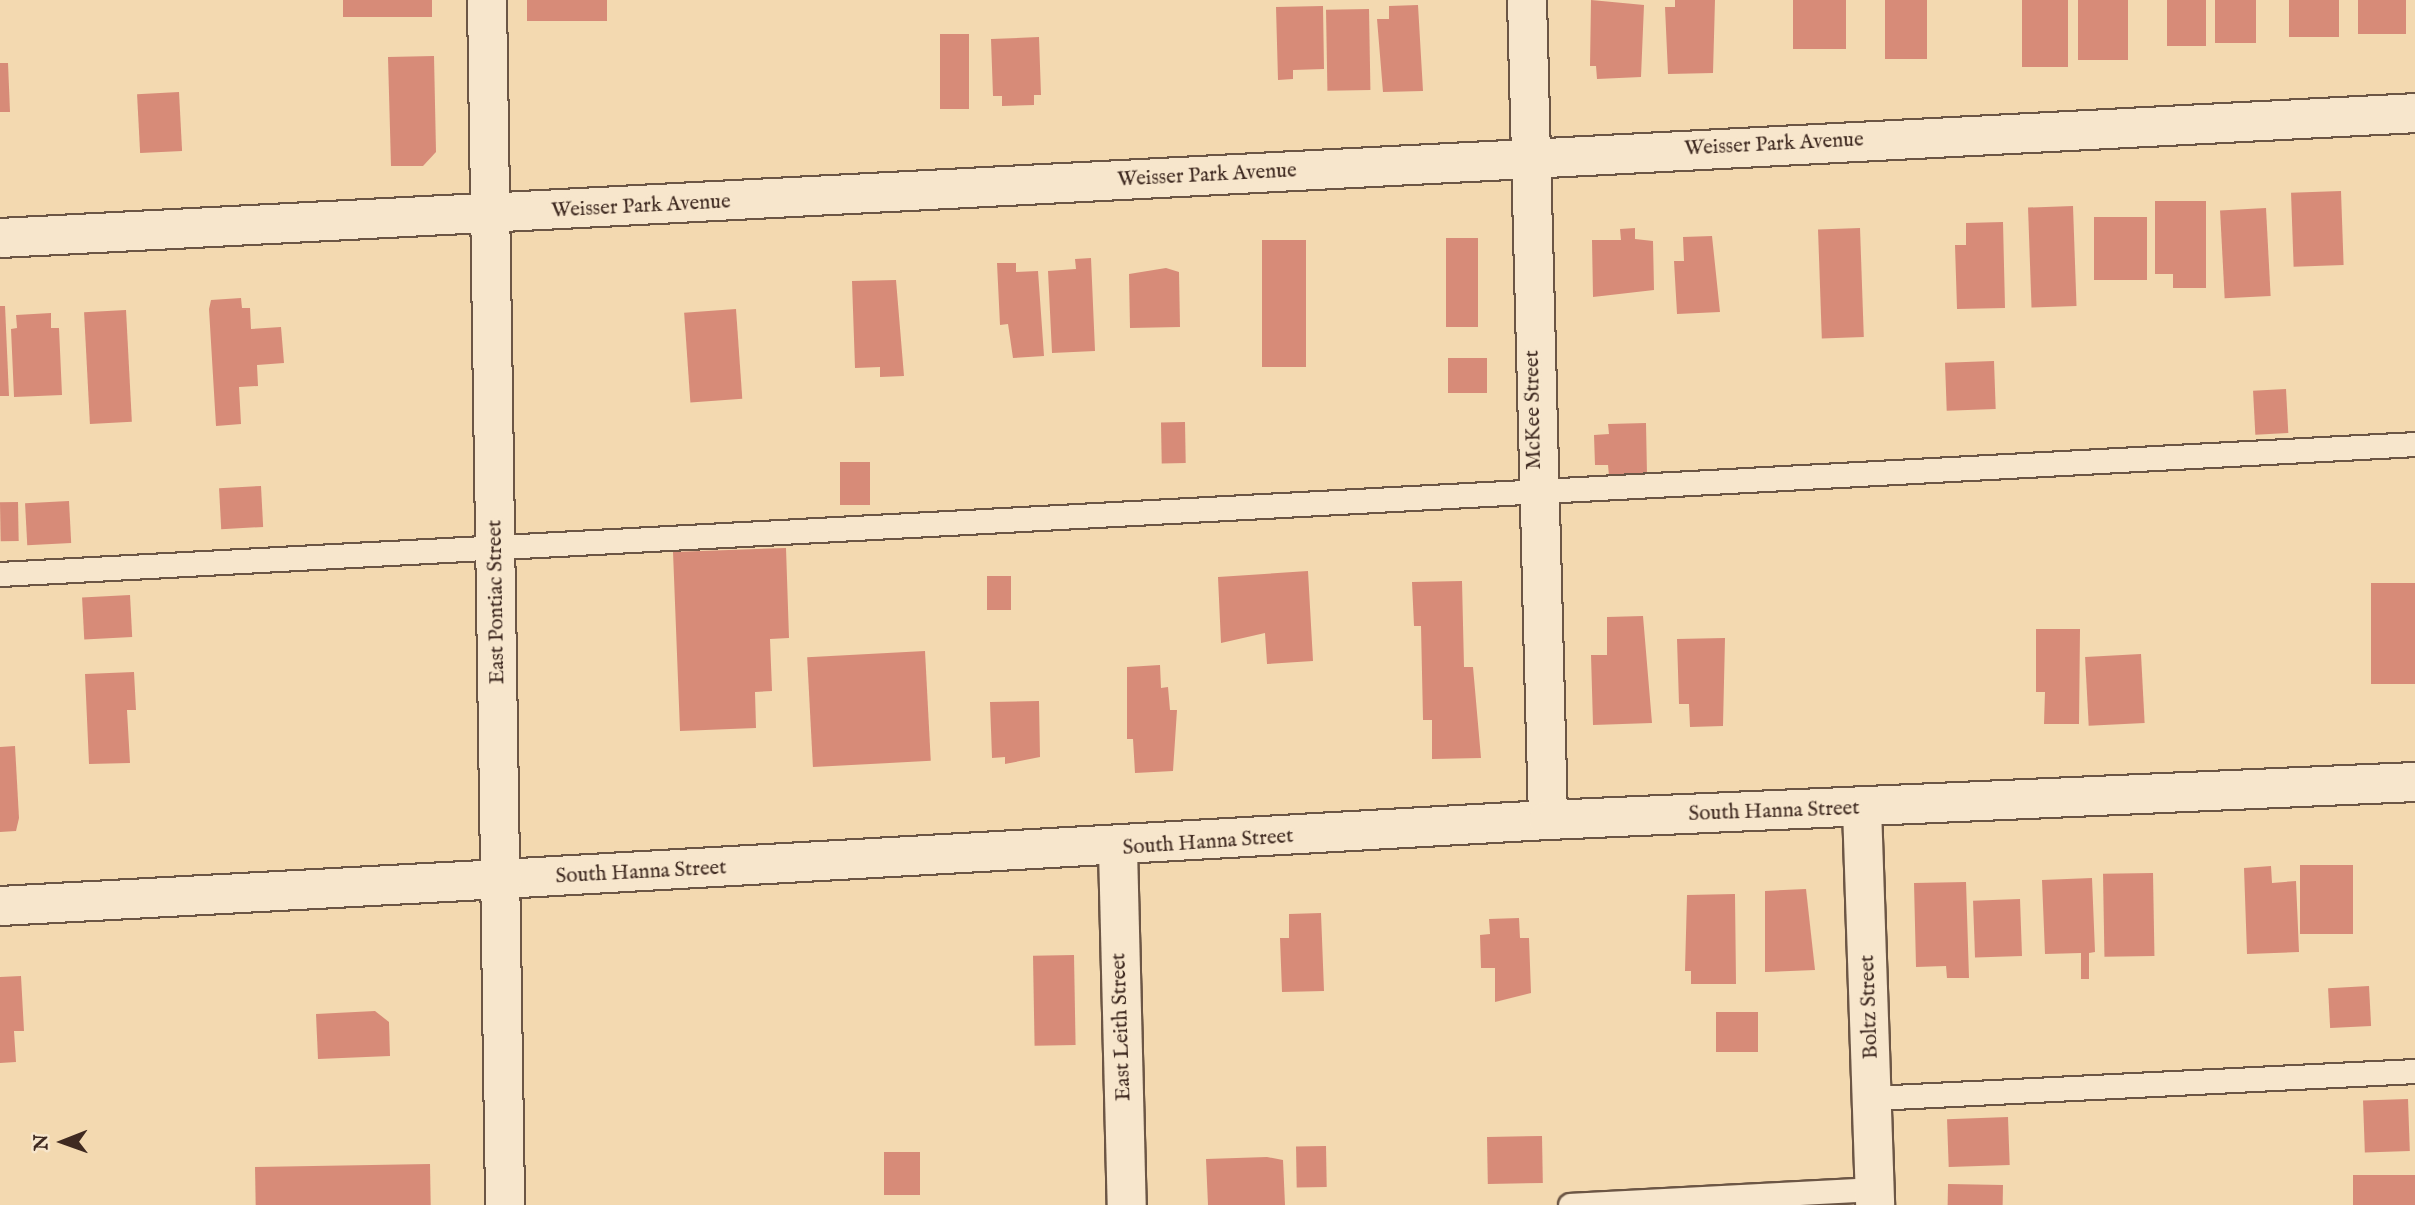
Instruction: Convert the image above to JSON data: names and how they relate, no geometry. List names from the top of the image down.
{
  "streets": {
    "street": [
      "Weisser Park Avenue",
      "McKee Street",
      "East Pontiac Street",
      "South Hanna Street",
      "Boltz Street",
      "East Leith Street"
    ]
  },
  "crossings": [
    ["Weisser Park Avenue", "McKee Street"],
    ["Weisser Park Avenue", "East Pontiac Street"],
    ["McKee Street", "South Hanna Street"],
    ["East Pontiac Street", "South Hanna Street"],
    ["South Hanna Street", "Boltz Street"],
    ["South Hanna Street", "East Leith Street"]
  ],
  "north": "left"
}
